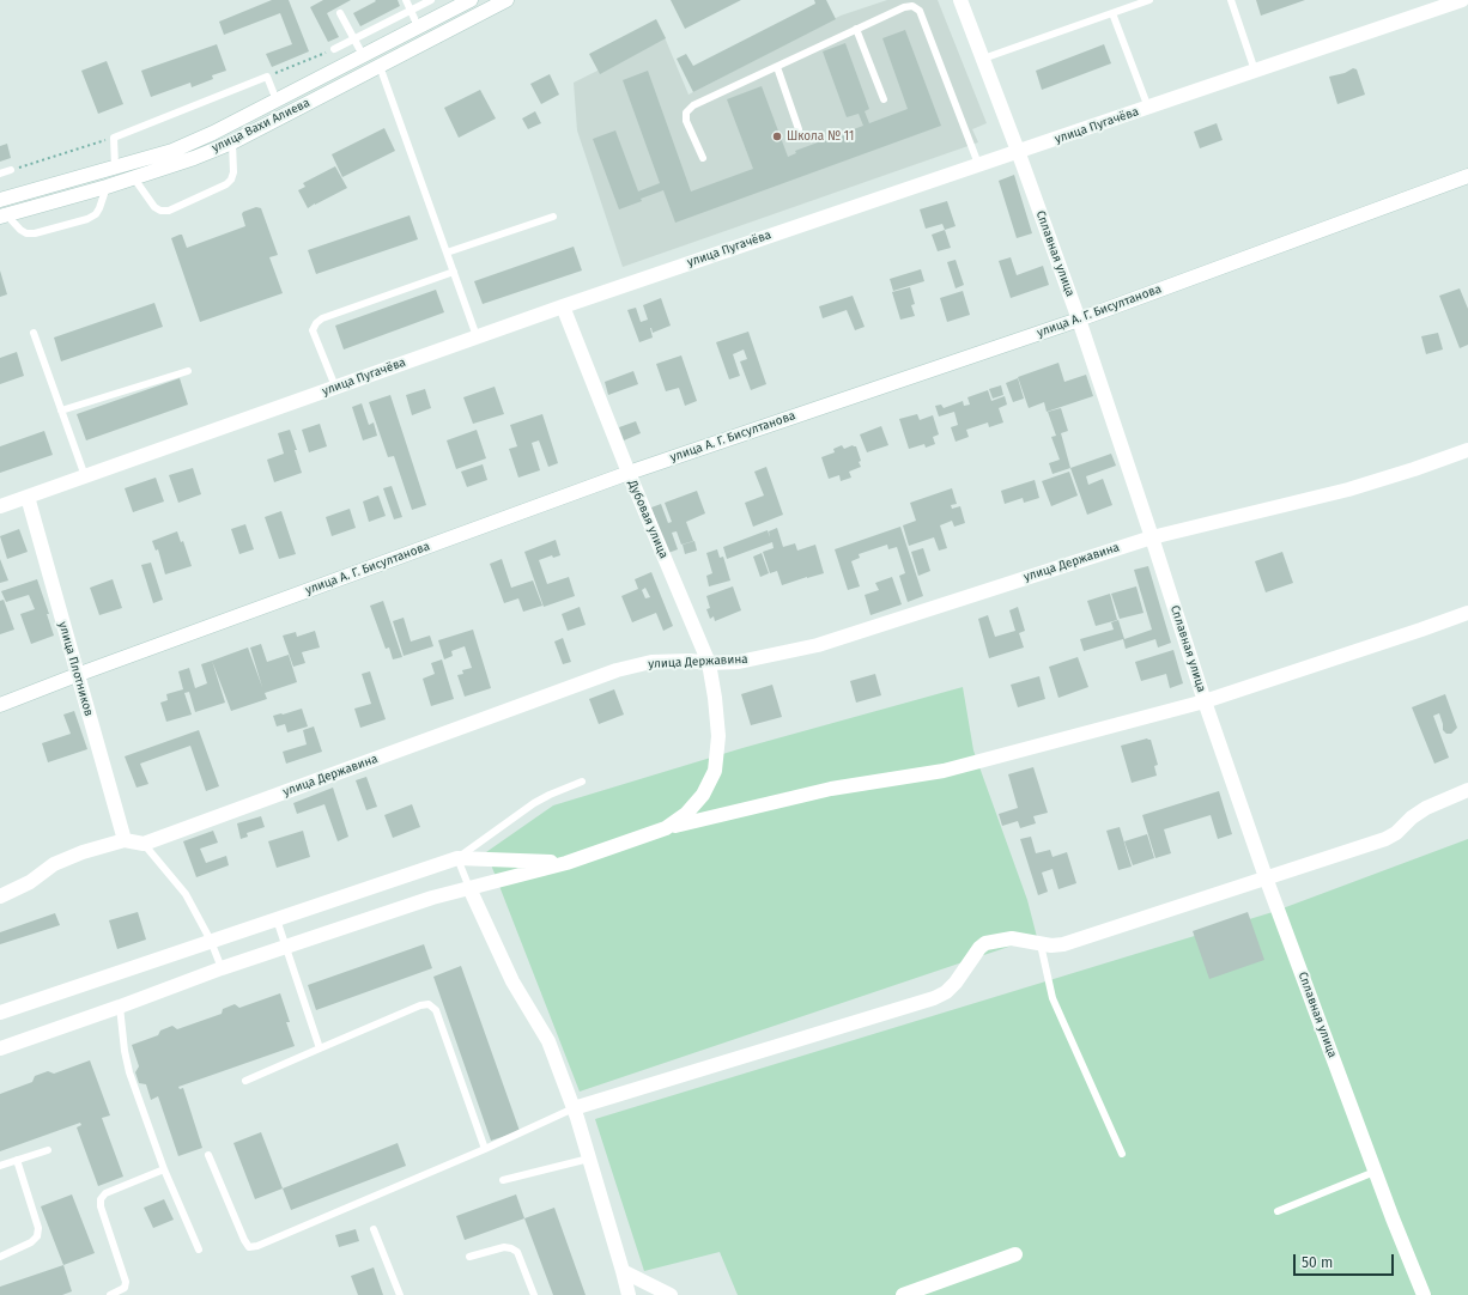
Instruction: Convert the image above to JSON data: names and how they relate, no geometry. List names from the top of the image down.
{
  "streets": {
    "street": [
      "улица Вахи Алиева",
      "улица Пугачёва",
      "Сплавная улица",
      "улица А. Г. Бисултанова",
      "Дубовая улица",
      "улица Державина",
      "улица Плотников"
    ]
  },
  "crossings": [
    ["улица Пугачёва", "Сплавная улица"],
    ["улица Пугачёва", "Дубовая улица"],
    ["улица Пугачёва", "улица Плотников"],
    ["Сплавная улица", "улица А. Г. Бисултанова"],
    ["Сплавная улица", "улица Державина"],
    ["улица А. Г. Бисултанова", "Дубовая улица"],
    ["улица А. Г. Бисултанова", "улица Плотников"],
    ["Дубовая улица", "улица Державина"]
  ],
  "places": ["Школа № 11"],
  "scale_bar": "50 m"
}
